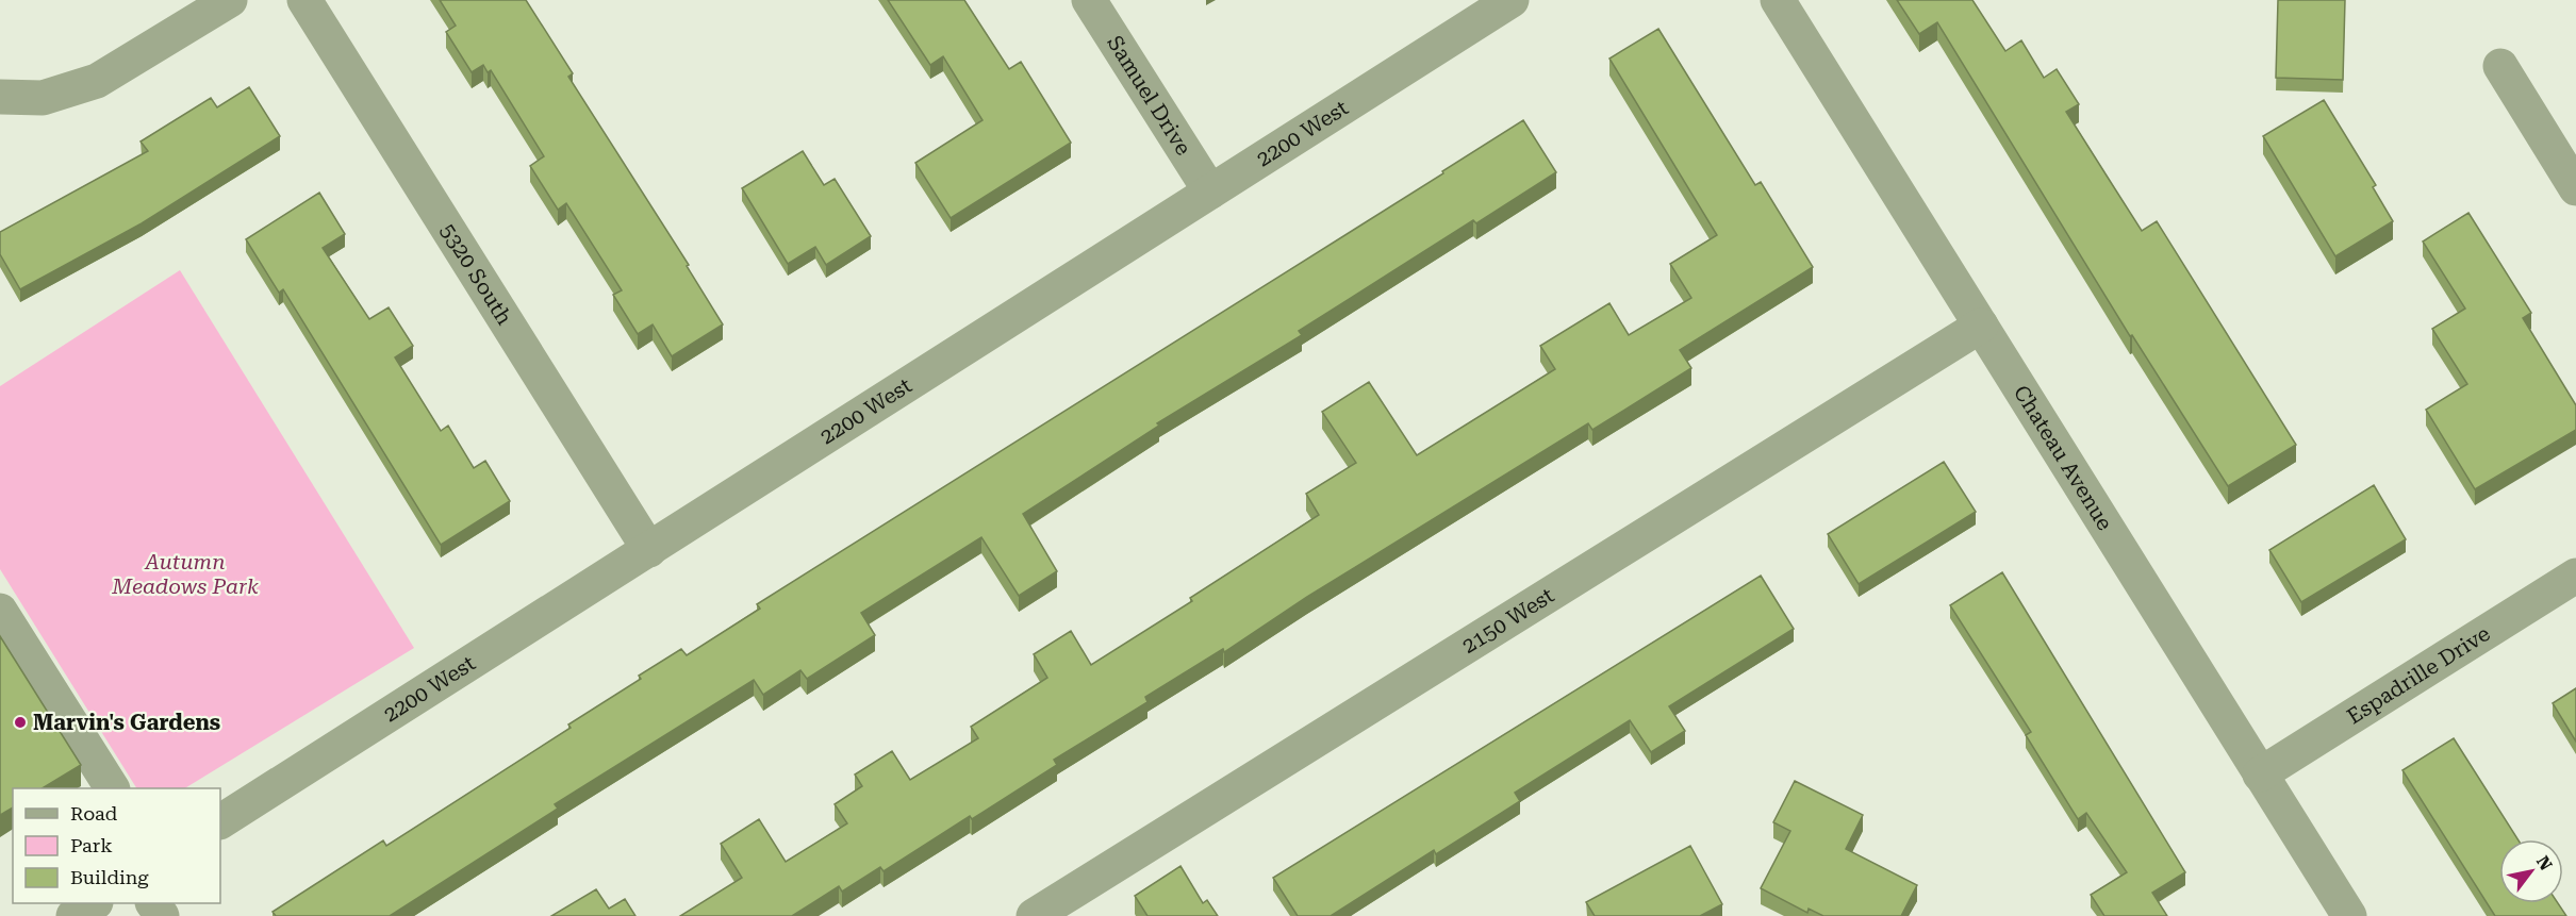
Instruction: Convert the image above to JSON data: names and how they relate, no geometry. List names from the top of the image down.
{
  "streets": {
    "street": [
      "Samuel Drive",
      "2200 West",
      "5320 South",
      "Chateau Avenue",
      "2150 West",
      "Espadrille Drive"
    ]
  },
  "crossings": [
    ["Samuel Drive", "2200 West"],
    ["2200 West", "5320 South"],
    ["Chateau Avenue", "2150 West"],
    ["Chateau Avenue", "Espadrille Drive"]
  ],
  "parks": ["Autumn Meadows Park"],
  "places": ["Marvin's Gardens"],
  "legend": ["Road", "Park", "Building"],
  "north": "top right"
}
